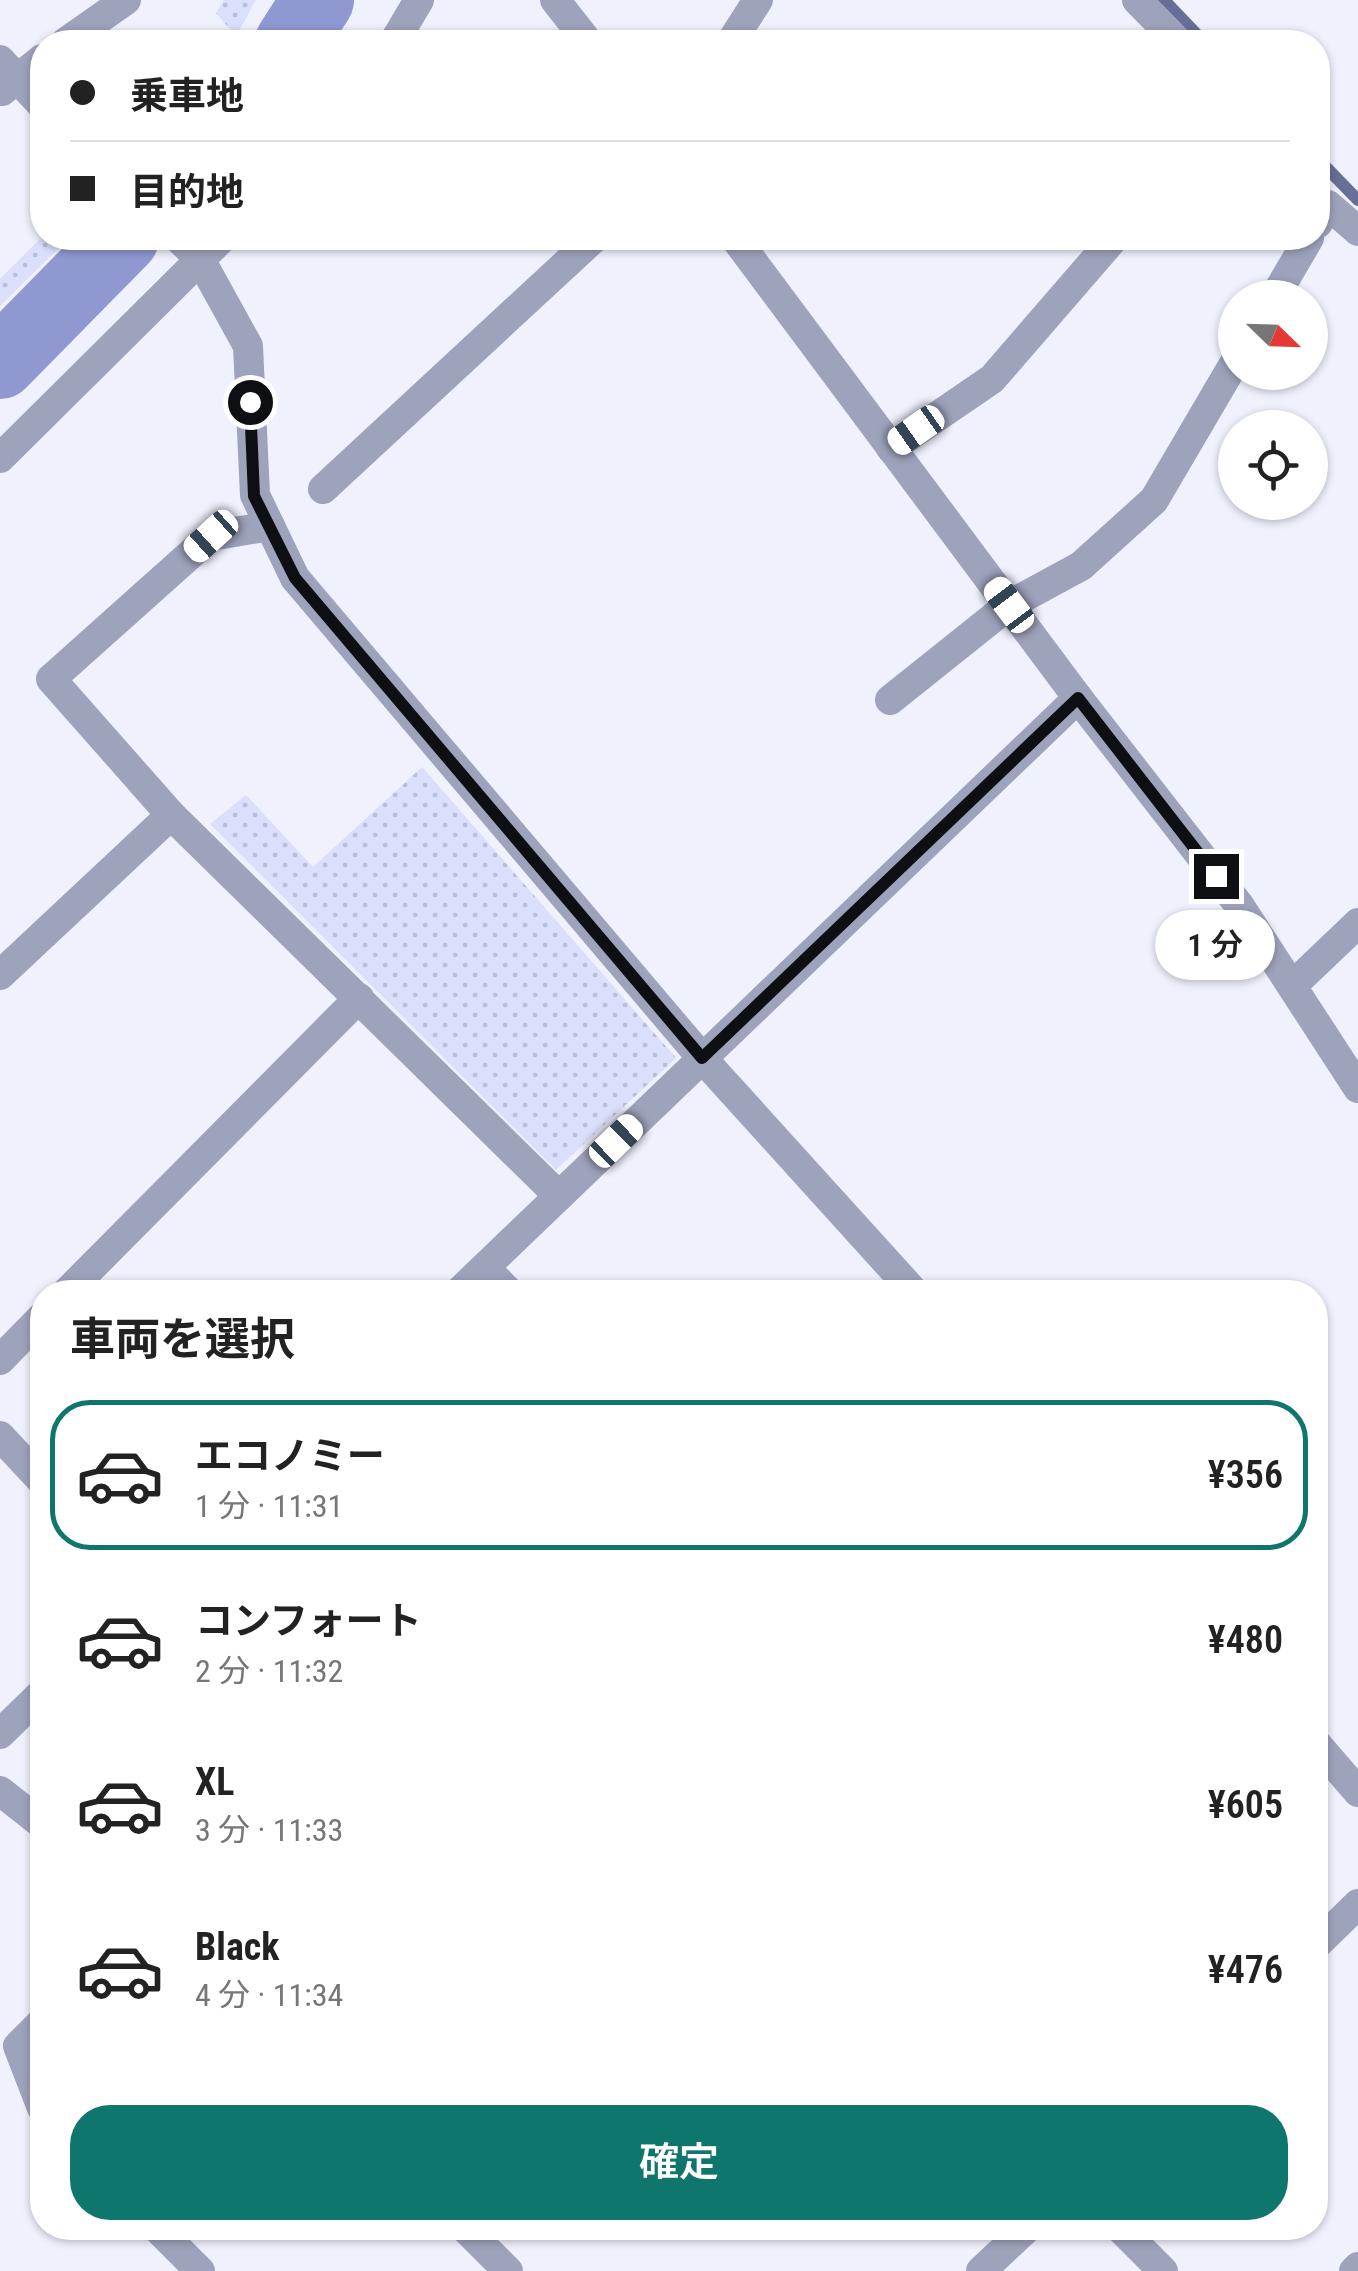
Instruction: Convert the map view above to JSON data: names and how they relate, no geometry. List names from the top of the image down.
{
  "north": "bottom right",
  "page": {
    "banner": ["乗車地", "目的地"],
    "bubble": "1 分",
    "heading": "車両を選択",
    "list": [
      {
        "name": "エコノミー",
        "note": "1 分 · 11:31",
        "value": "¥356"
      },
      {
        "name": "コンフォート",
        "note": "2 分 · 11:32",
        "value": "¥480"
      },
      {
        "name": "XL",
        "note": "3 分 · 11:33",
        "value": "¥605"
      },
      {
        "name": "Black",
        "note": "4 分 · 11:34",
        "value": "¥476"
      }
    ],
    "buttons": "確定"
  }
}
